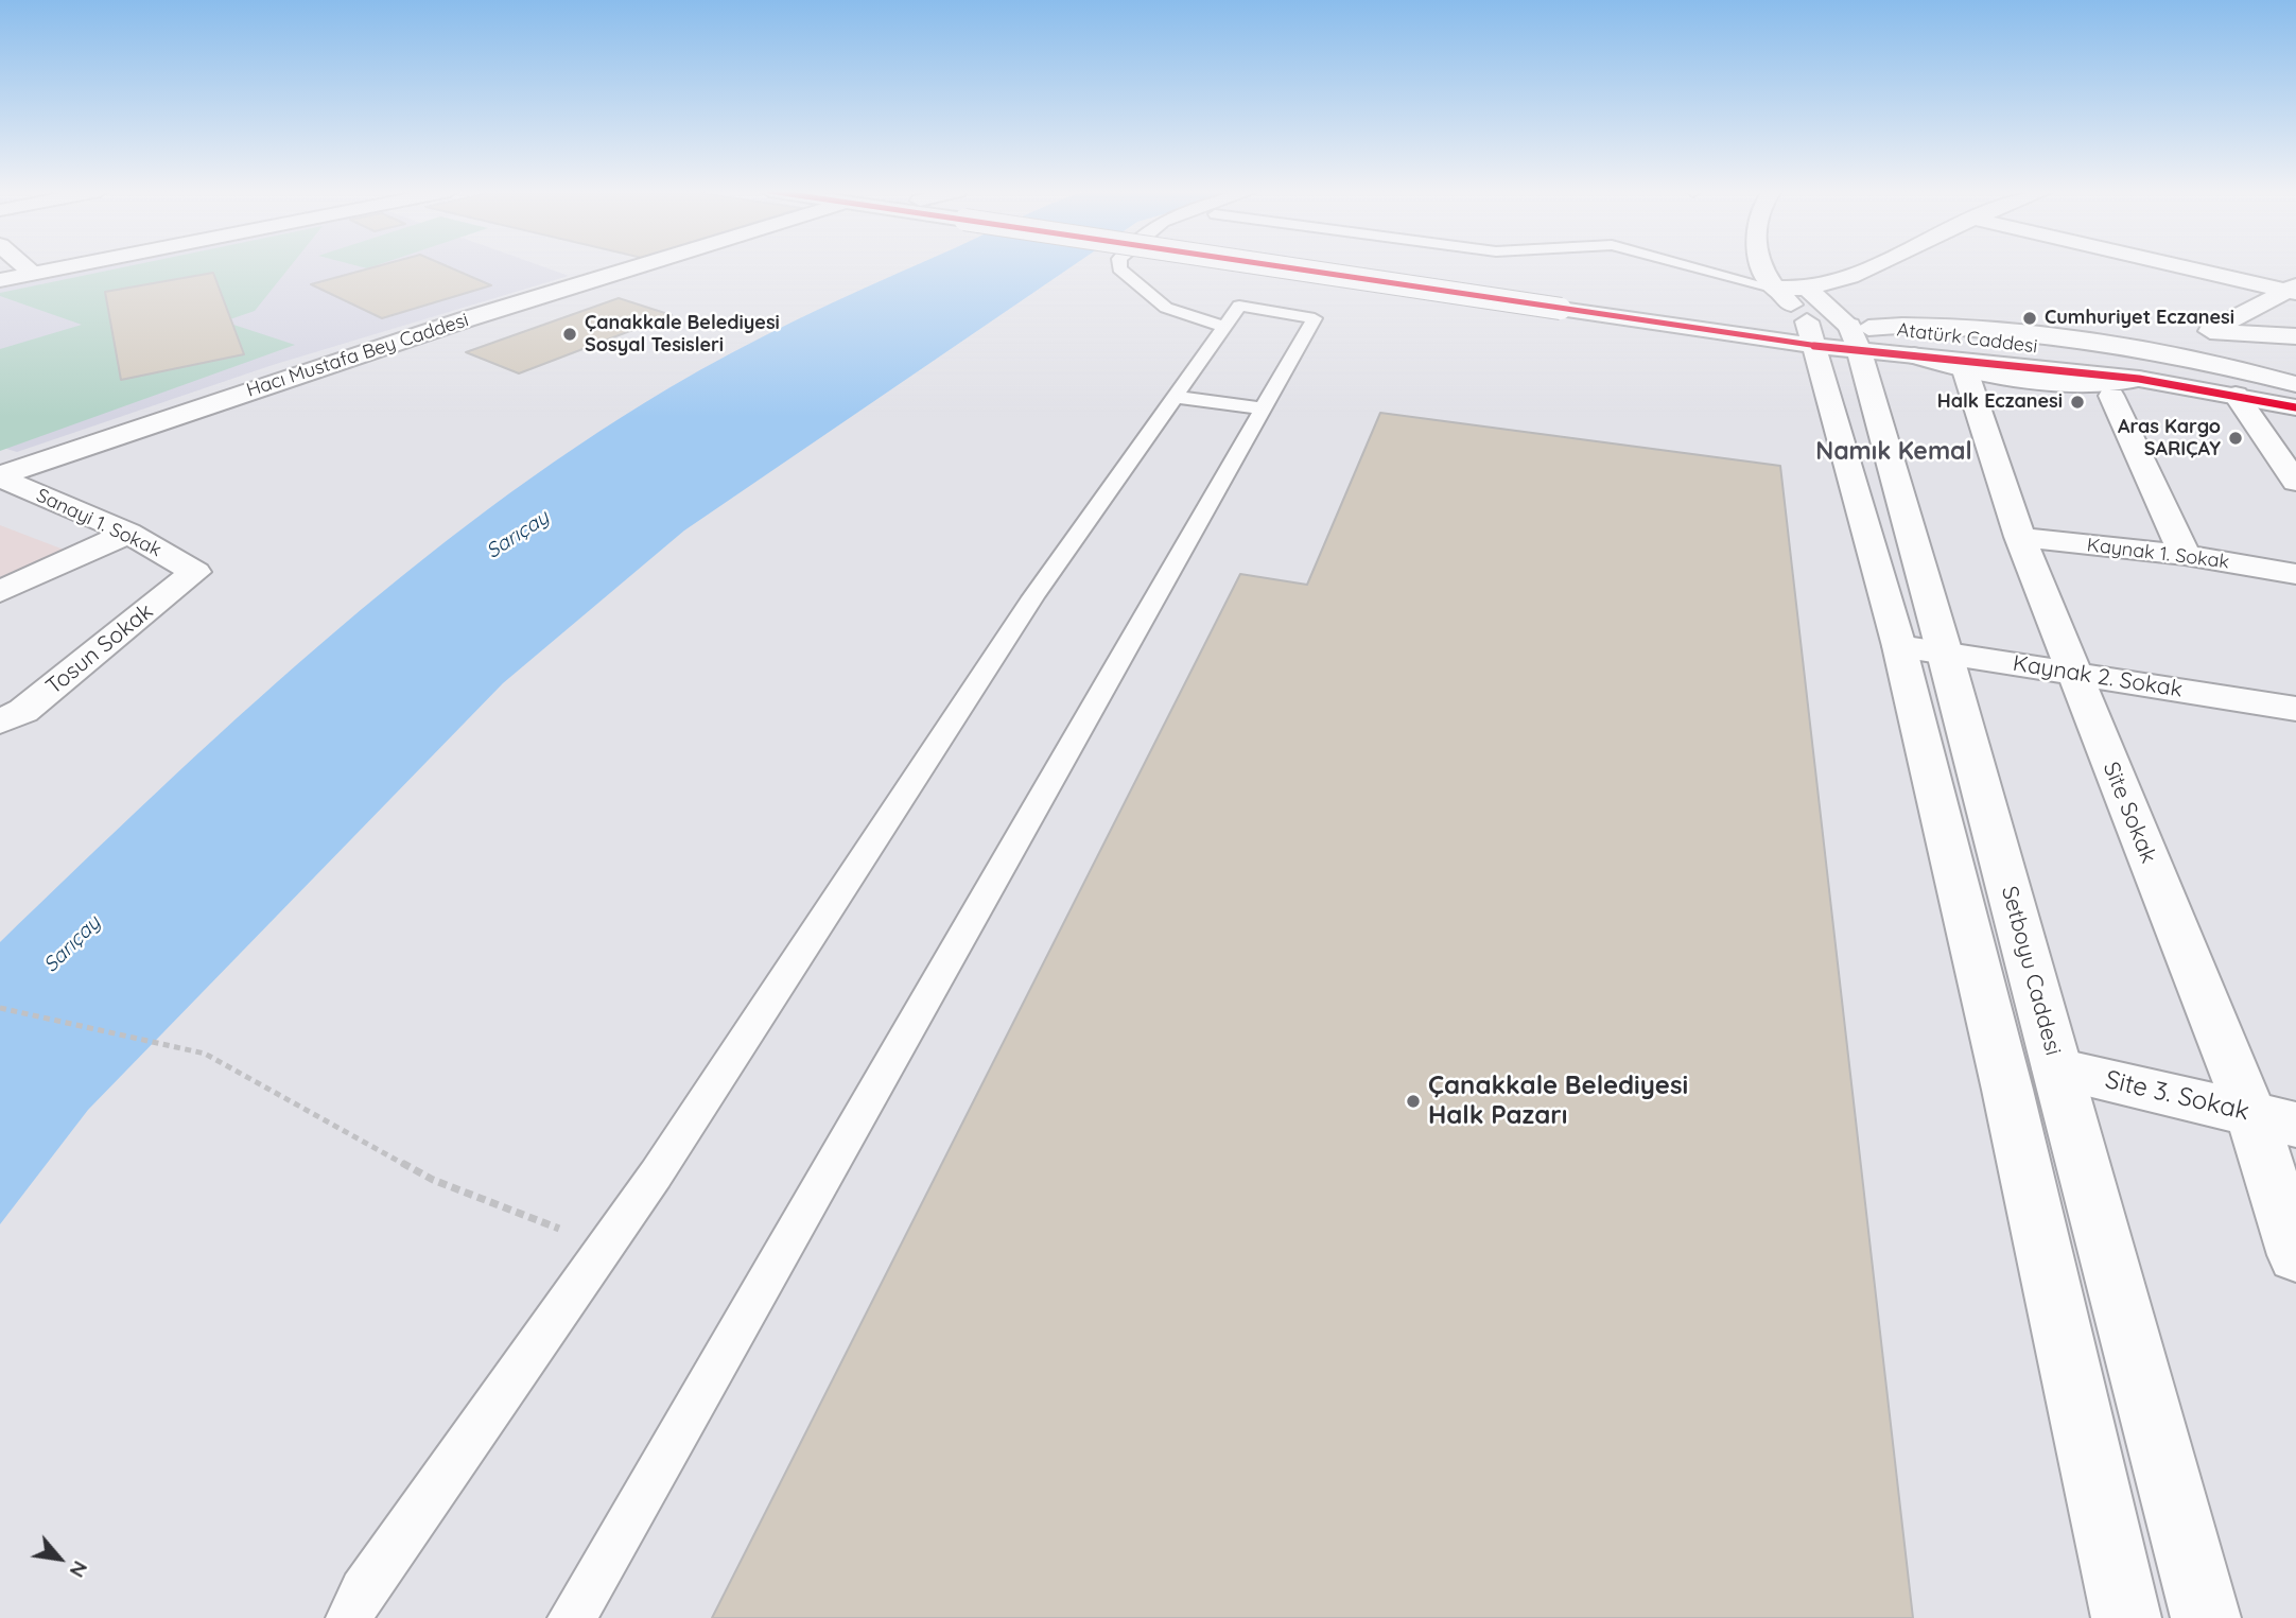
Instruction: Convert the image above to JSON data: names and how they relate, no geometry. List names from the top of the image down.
{
  "streets": {
    "street": [
      "Atatürk Caddesi",
      "Hacı Mustafa Bey Caddesi",
      "Sanayi 1. Sokak",
      "Kaynak 1. Sokak",
      "Tosun Sokak",
      "Kaynak 2. Sokak",
      "Site Sokak",
      "Setboyu Caddesi",
      "Site 3. Sokak"
    ]
  },
  "crossings": [
    ["Atatürk Caddesi", "Setboyu Caddesi"],
    ["Hacı Mustafa Bey Caddesi", "Sanayi 1. Sokak"],
    ["Sanayi 1. Sokak", "Tosun Sokak"],
    ["Kaynak 1. Sokak", "Site Sokak"],
    ["Kaynak 2. Sokak", "Site Sokak"],
    ["Kaynak 2. Sokak", "Setboyu Caddesi"],
    ["Site Sokak", "Site 3. Sokak"],
    ["Setboyu Caddesi", "Site 3. Sokak"]
  ],
  "districts": ["Namık Kemal"],
  "water": ["Sarıçay"],
  "places": [
    "Cumhuriyet Eczanesi",
    "Çanakkale Belediyesi Sosyal Tesisleri",
    "Halk Eczanesi",
    "Aras Kargo SARIÇAY",
    "Çanakkale Belediyesi Halk Pazarı"
  ],
  "north": "bottom right"
}
